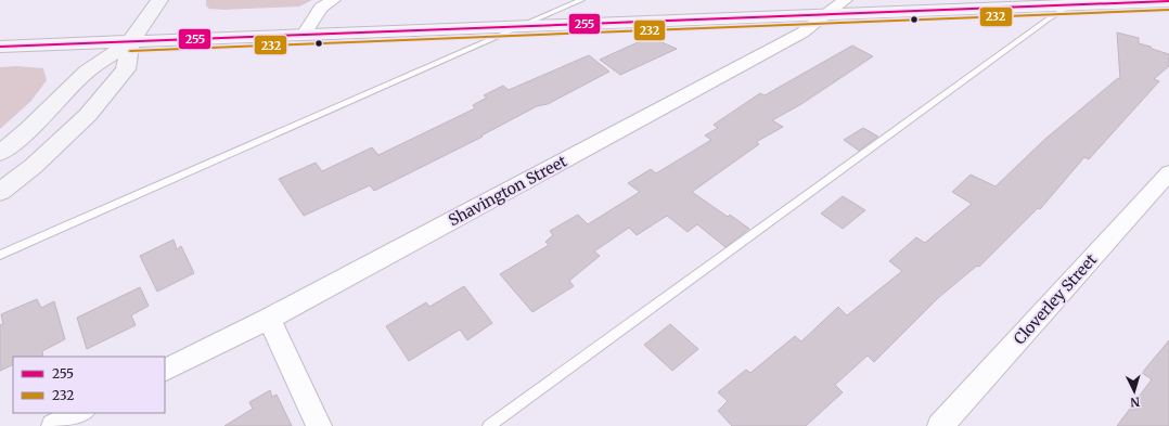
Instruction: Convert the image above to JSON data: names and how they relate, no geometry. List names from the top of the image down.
{
  "streets": {
    "street": ["Shavington Street", "Cloverley Street"]
  },
  "lines": ["transit line 255", "transit line 232"],
  "legend": ["255", "232"],
  "north": "bottom"
}
